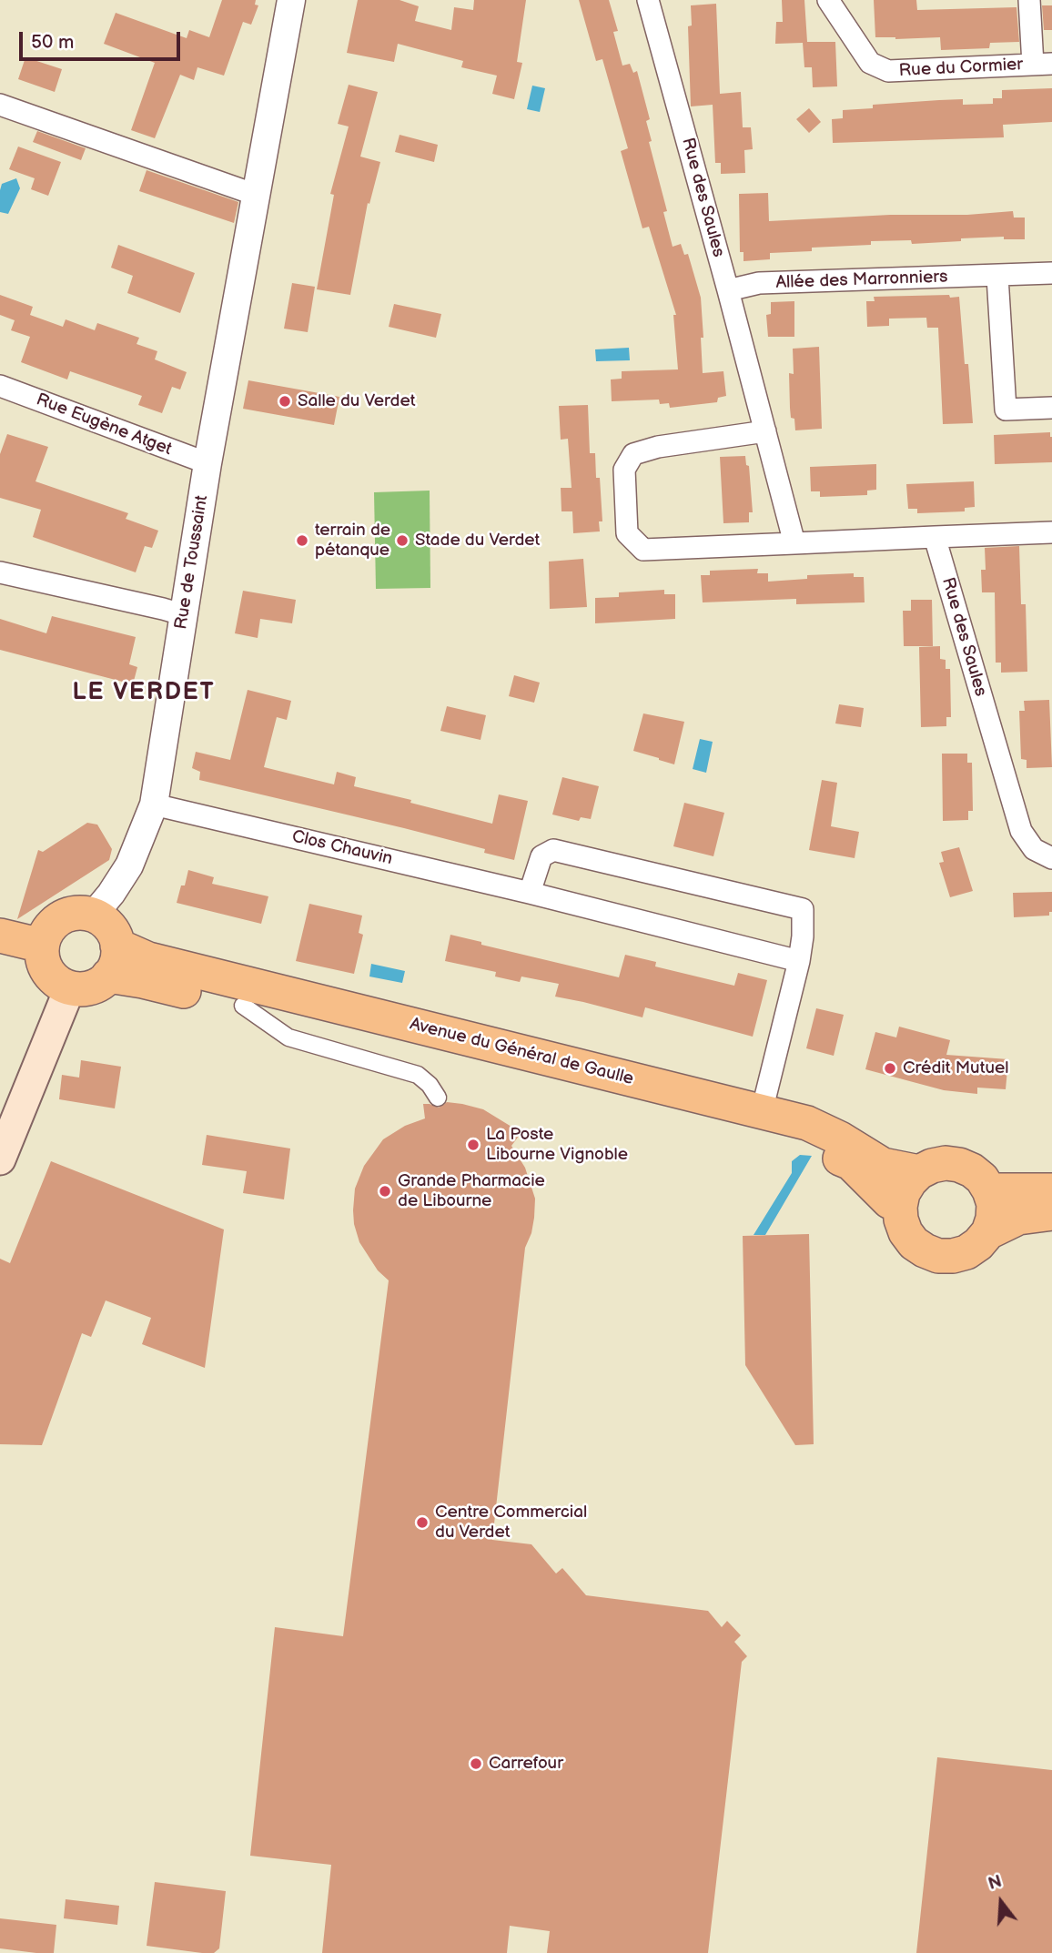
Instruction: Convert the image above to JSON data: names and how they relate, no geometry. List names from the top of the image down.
{
  "streets": {
    "main road": ["Avenue du Général de Gaulle"],
    "street": [
      "Rue du Cormier",
      "Rue des Saules",
      "Allée des Marronniers",
      "Rue Eugène Atget",
      "Rue de Toussaint",
      "Clos Chauvin"
    ]
  },
  "crossings": [
    ["Rue des Saules", "Allée des Marronniers"],
    ["Rue Eugène Atget", "Rue de Toussaint"],
    ["Rue de Toussaint", "Clos Chauvin"],
    ["Rue de Toussaint", "Avenue du Général de Gaulle"]
  ],
  "districts": ["LE VERDET"],
  "places": [
    "Salle du Verdet",
    "terrain de pétanque",
    "Stade du Verdet",
    "Crédit Mutuel",
    "La Poste Libourne Vignoble",
    "Grande Pharmacie de Libourne",
    "Centre Commercial du Verdet",
    "Carrefour"
  ],
  "scale_bar": "50 m",
  "north": "top"
}
